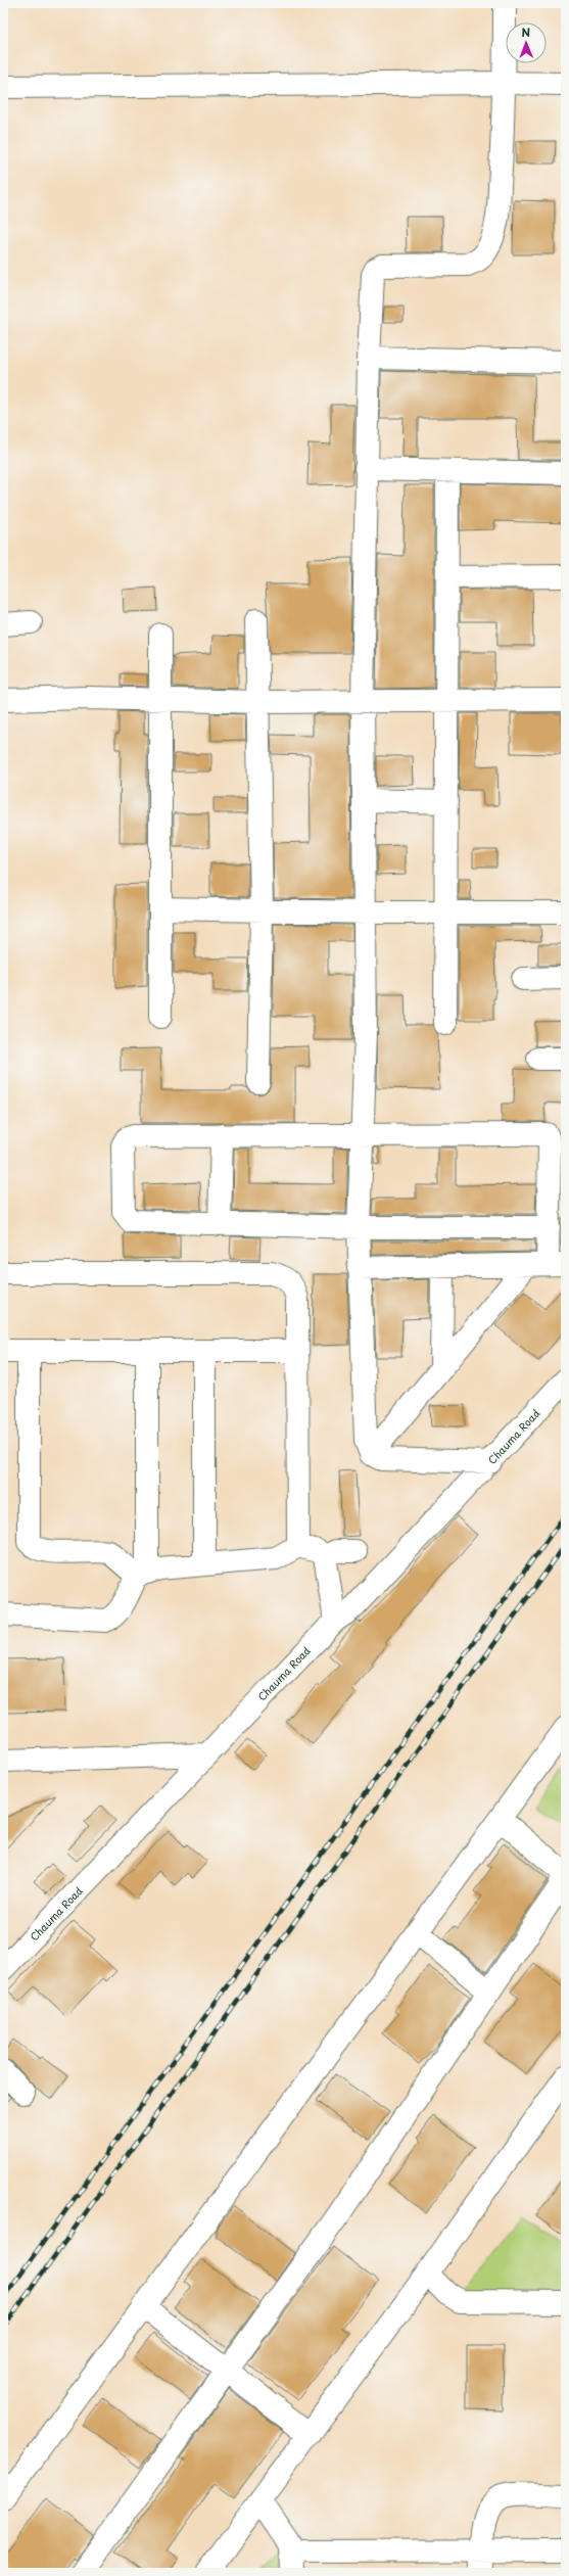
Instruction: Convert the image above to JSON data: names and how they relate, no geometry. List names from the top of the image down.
{
  "streets": {
    "street": ["Chauma Road"]
  },
  "north": "top"
}
